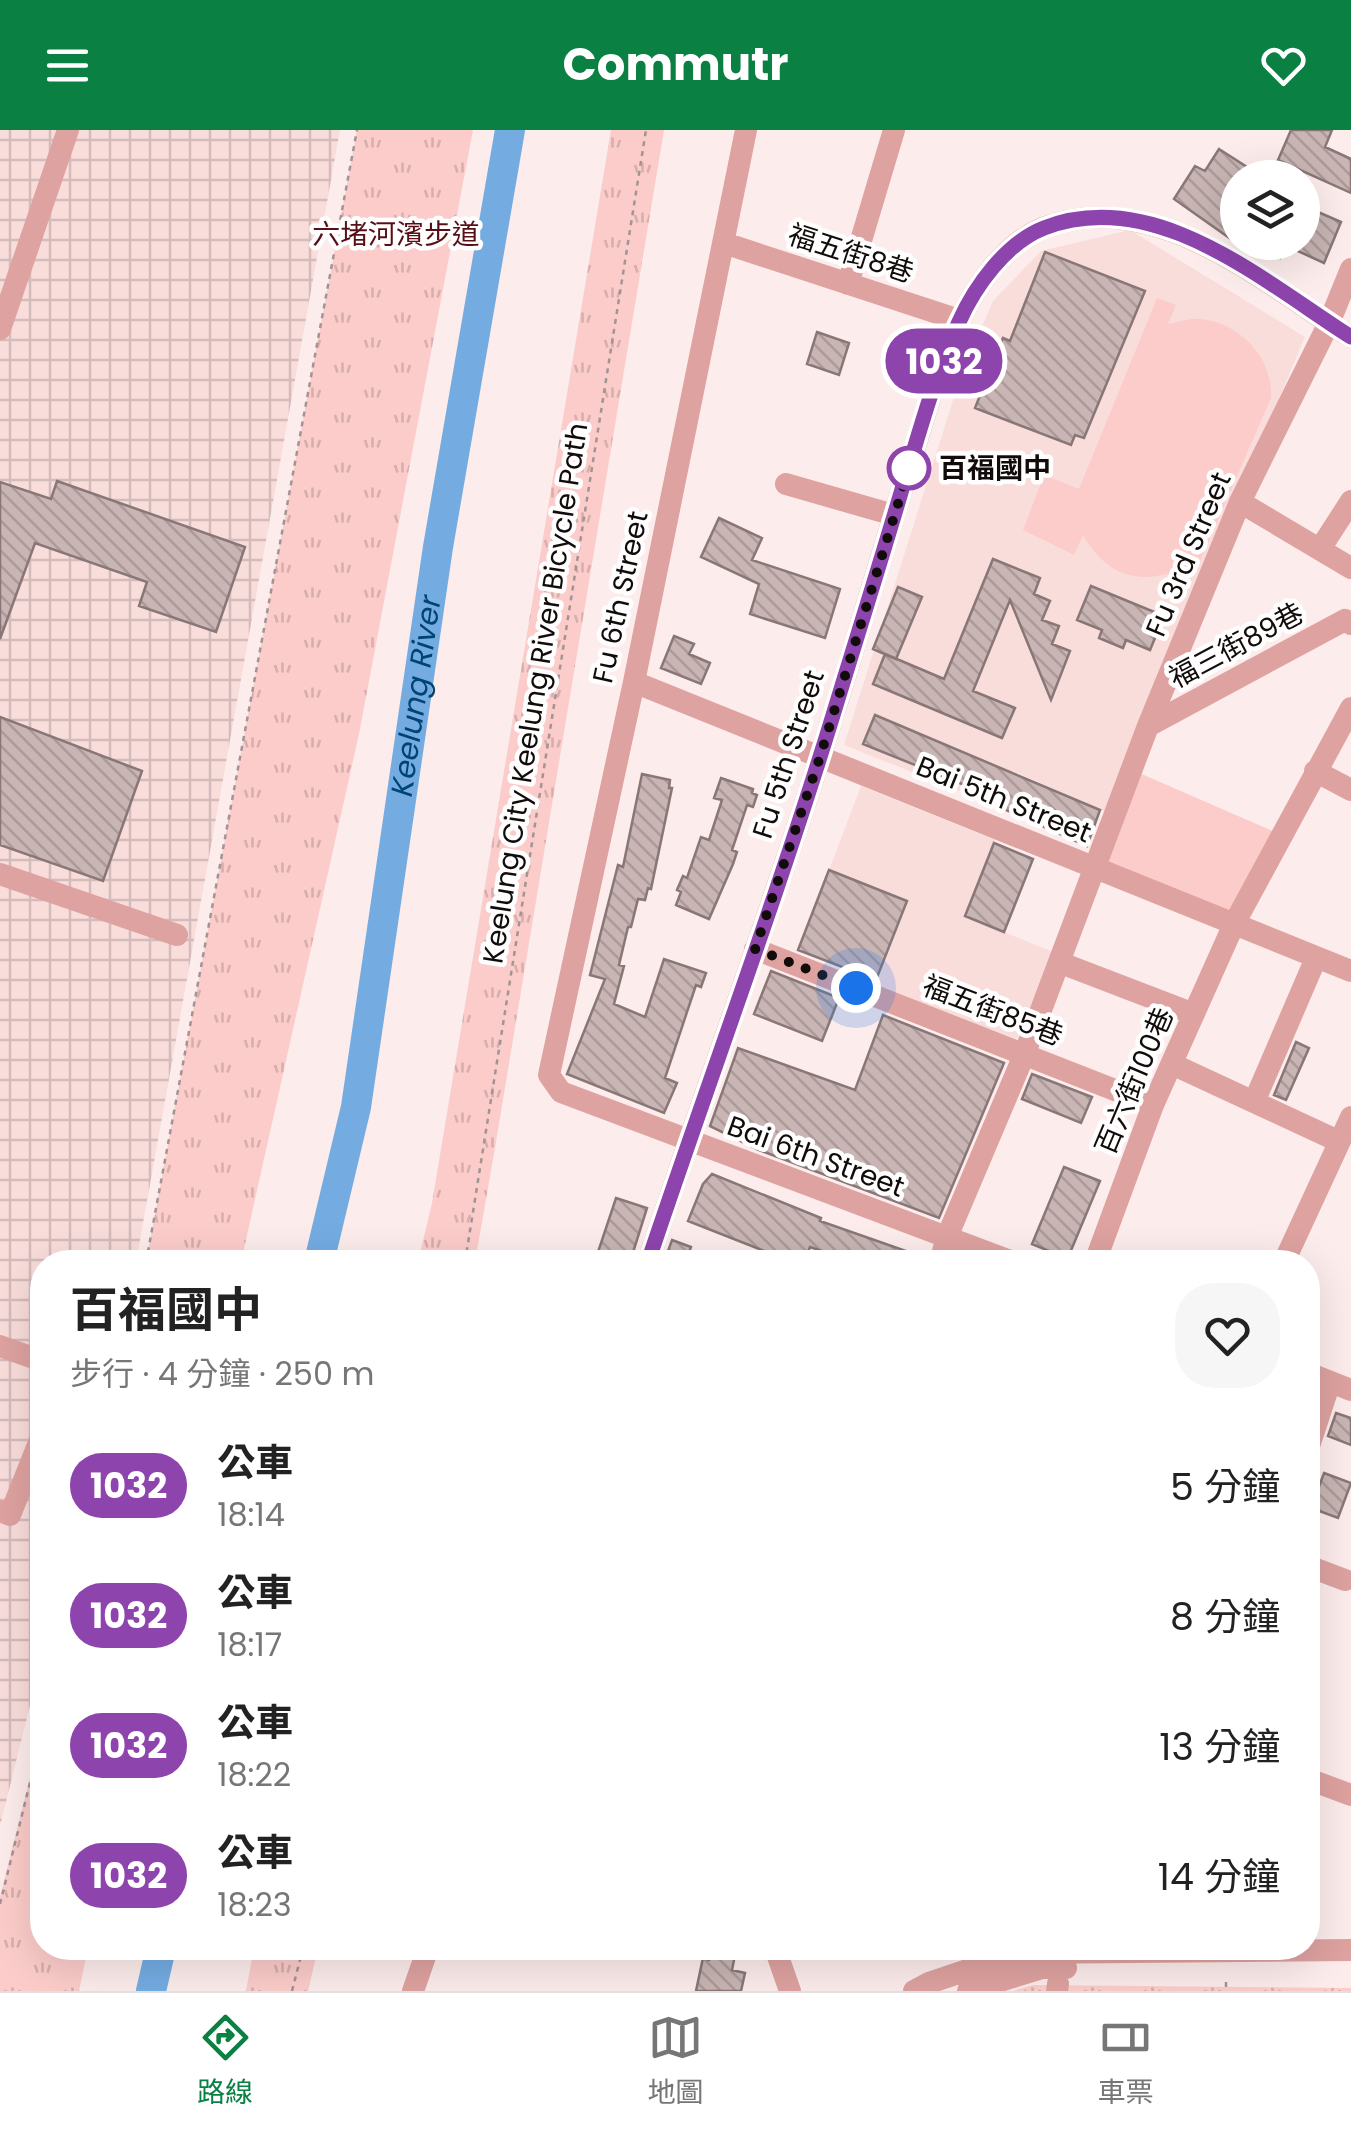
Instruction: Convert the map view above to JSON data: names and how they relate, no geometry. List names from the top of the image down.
{
  "streets": {
    "street": [
      "福五街8巷",
      "Fu 3rd Street",
      "Fu 6th Street",
      "福三街89巷",
      "Fu 5th Street",
      "Bai 5th Street",
      "福五街85巷",
      "百六街100巷",
      "Bai 6th Street"
    ],
    "path": ["Keelung City Keelung River Bicycle Path"]
  },
  "crossings": [
    ["福五街8巷", "Fu 6th Street"],
    ["福五街8巷", "Fu 5th Street"],
    ["Fu 3rd Street", "福三街89巷"],
    ["Fu 3rd Street", "Fu 5th Street"],
    ["Fu 3rd Street", "Bai 5th Street"],
    ["Fu 3rd Street", "福五街85巷"],
    ["Fu 3rd Street", "Bai 6th Street"],
    ["Fu 6th Street", "Bai 5th Street"],
    ["Fu 6th Street", "Bai 6th Street"],
    ["Fu 5th Street", "Bai 5th Street"],
    ["Fu 5th Street", "福五街85巷"],
    ["Fu 5th Street", "Bai 6th Street"],
    ["Bai 5th Street", "百六街100巷"],
    ["福五街85巷", "百六街100巷"]
  ],
  "water": ["Keelung River"],
  "parks": ["六堵河濱步道"],
  "places": ["百福國中"],
  "lines": ["bus line 1032"],
  "page": {
    "header": "Commutr",
    "on_map": "1032",
    "heading": ["百福國中", "步行 · 4 分鐘 · 250 m"],
    "list": [
      {
        "mark": "1032",
        "name": "公車",
        "note": "18:14",
        "value": "5 分鐘"
      },
      {
        "mark": "1032",
        "name": "公車",
        "note": "18:17",
        "value": "8 分鐘"
      },
      {
        "mark": "1032",
        "name": "公車",
        "note": "18:22",
        "value": "13 分鐘"
      },
      {
        "mark": "1032",
        "name": "公車",
        "note": "18:23",
        "value": "14 分鐘"
      }
    ],
    "tabs": ["路線", "地圖", "車票"]
  }
}
